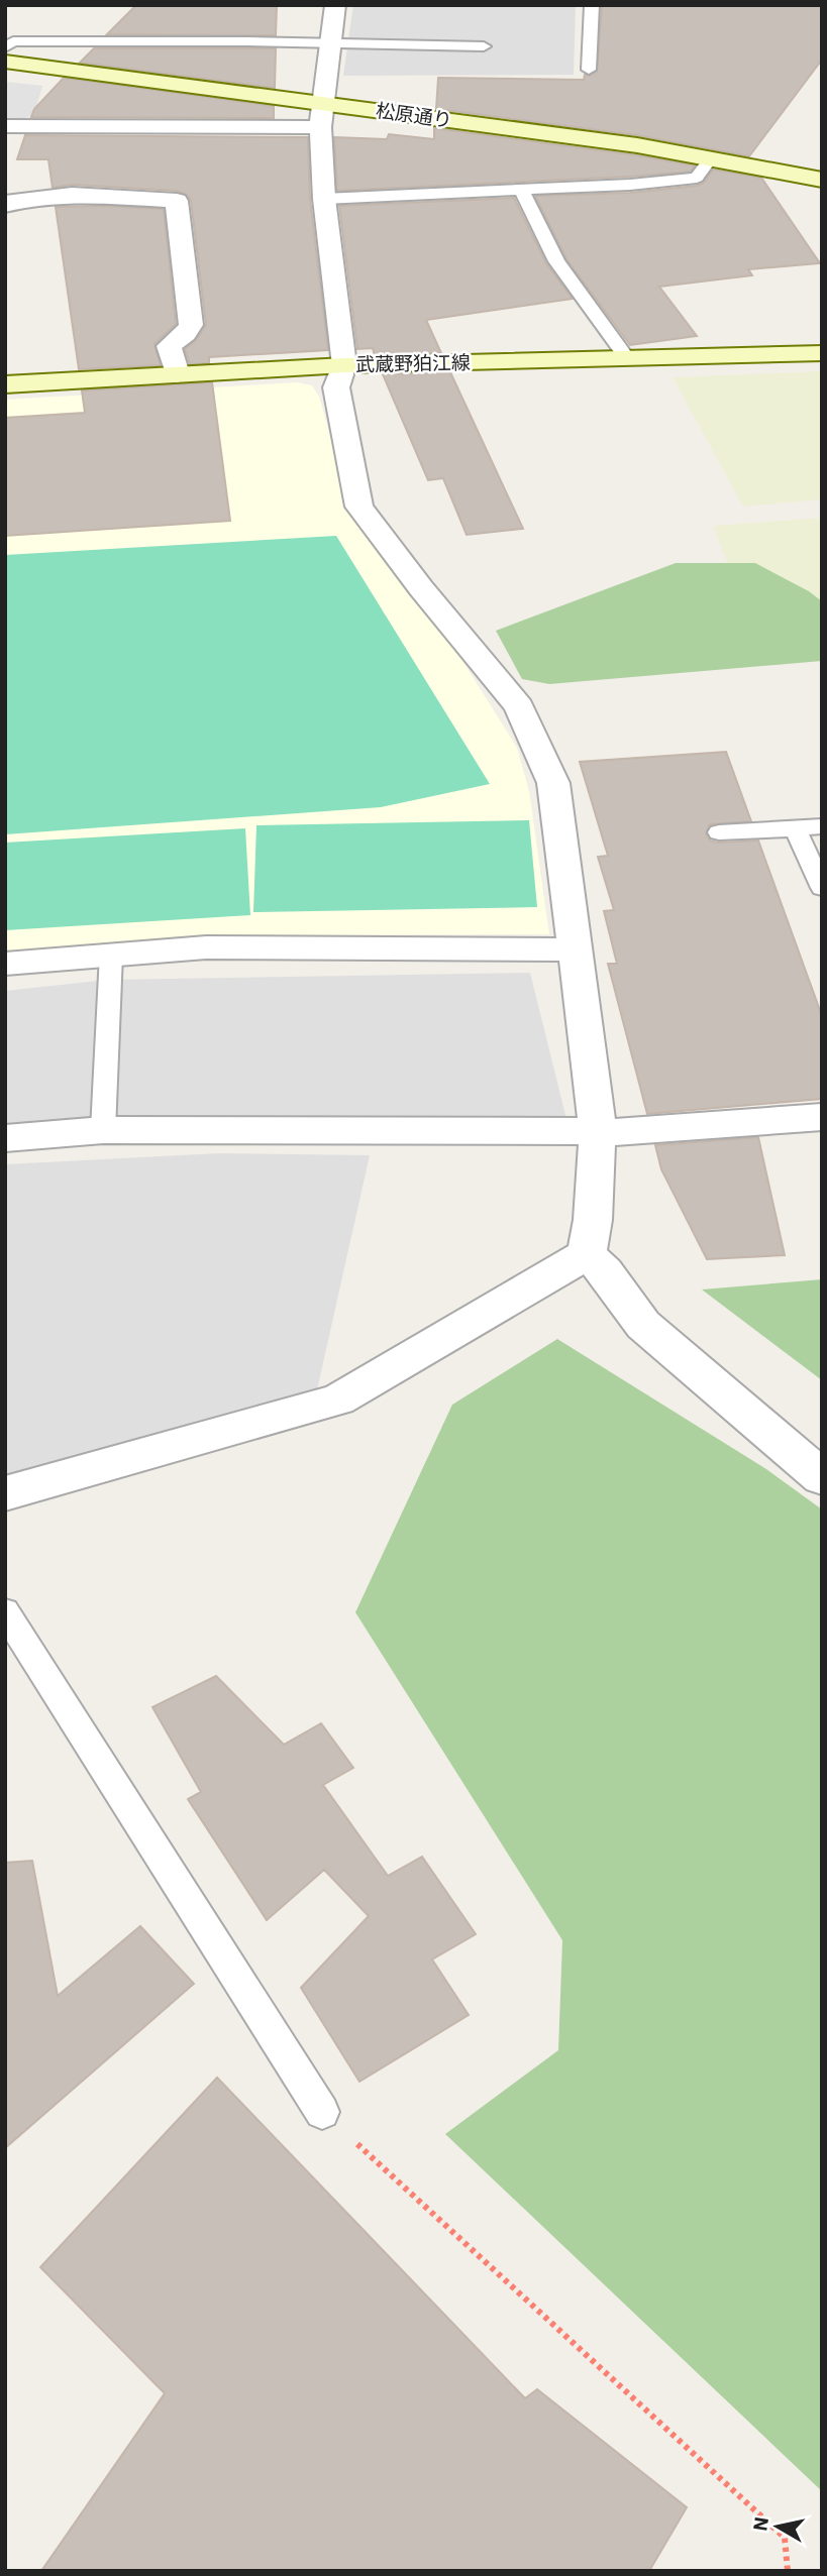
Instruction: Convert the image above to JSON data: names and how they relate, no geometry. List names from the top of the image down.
{
  "streets": {
    "main road": ["松原通り", "武蔵野狛江線"]
  },
  "north": "left"
}
